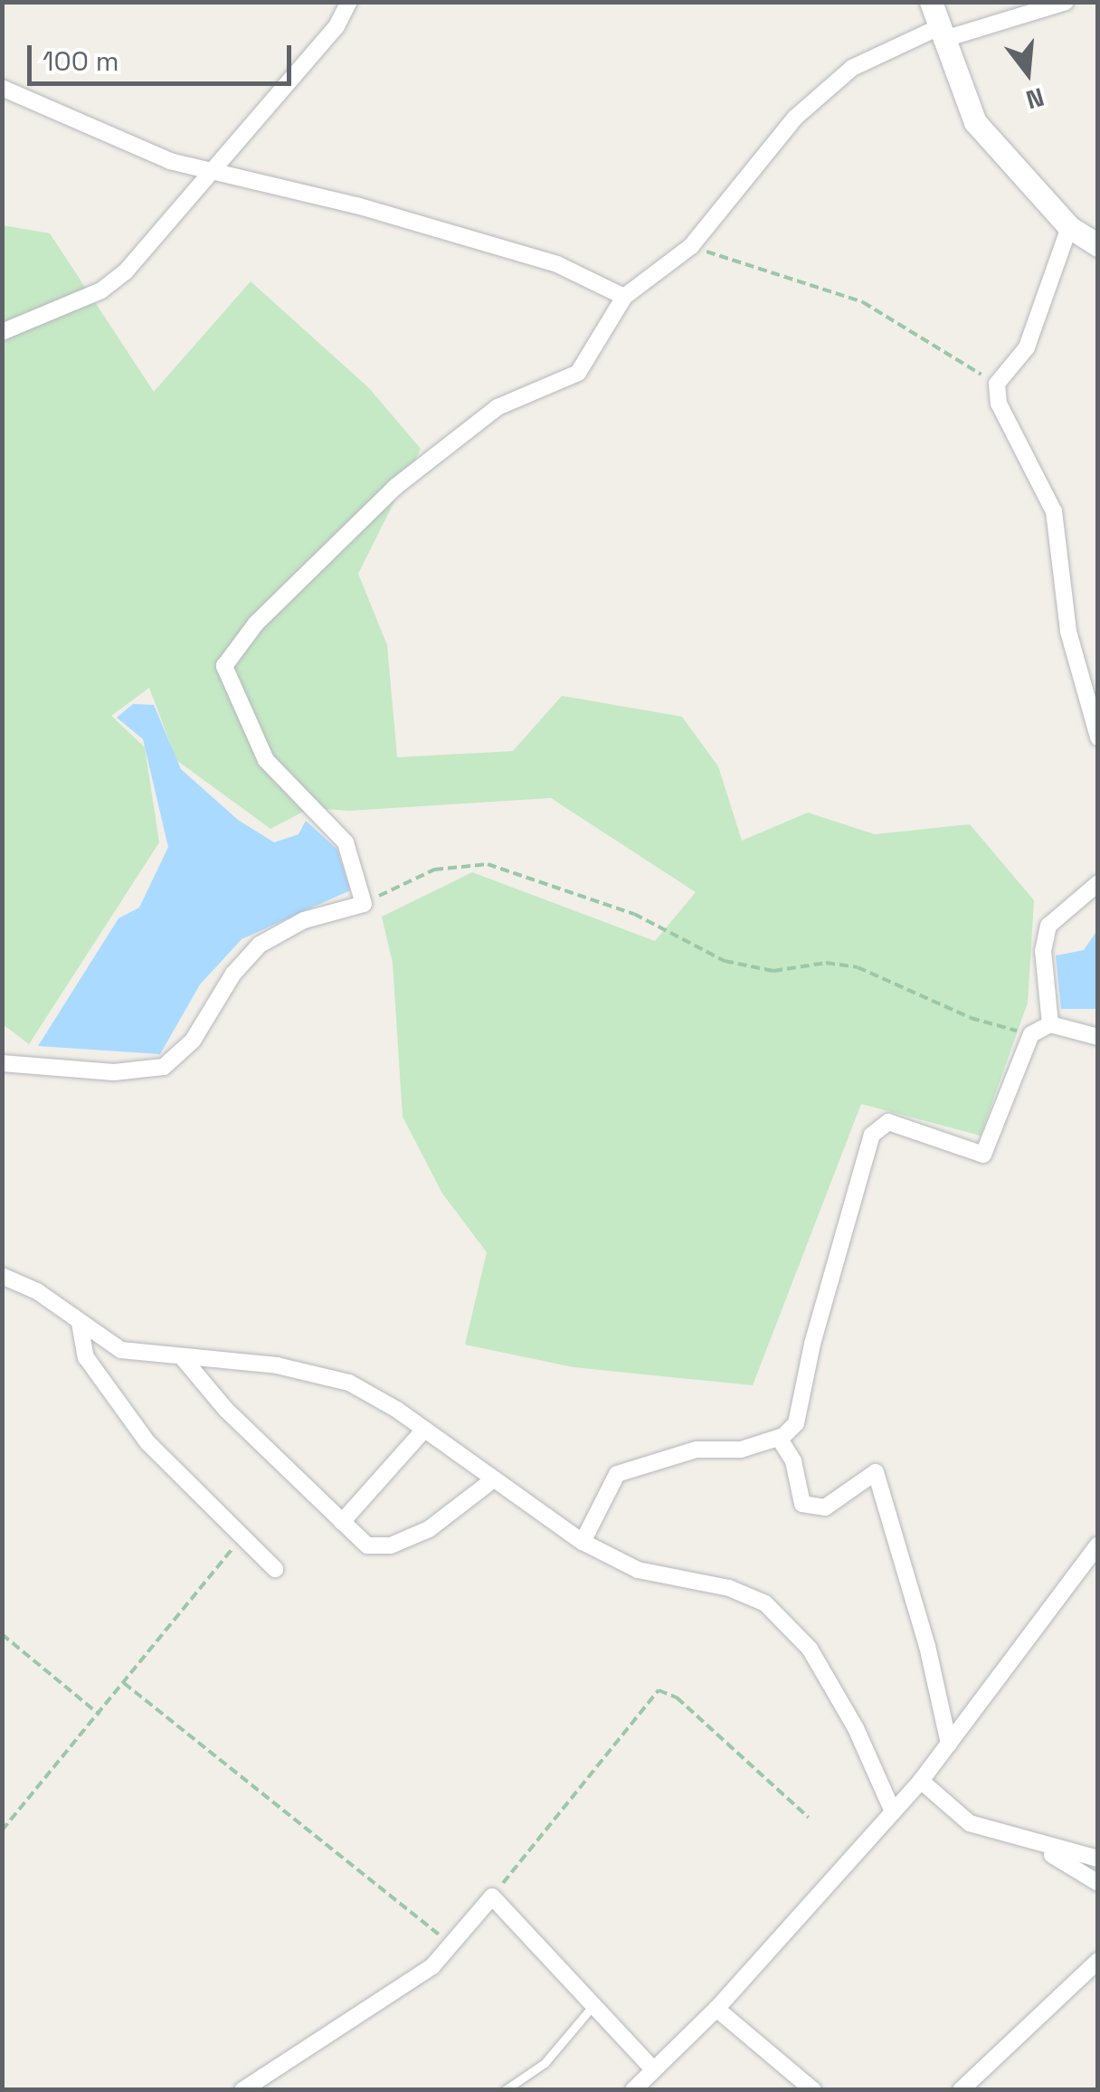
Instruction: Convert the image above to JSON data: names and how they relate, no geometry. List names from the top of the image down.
{
  "scale_bar": "100 m",
  "north": "bottom"
}
